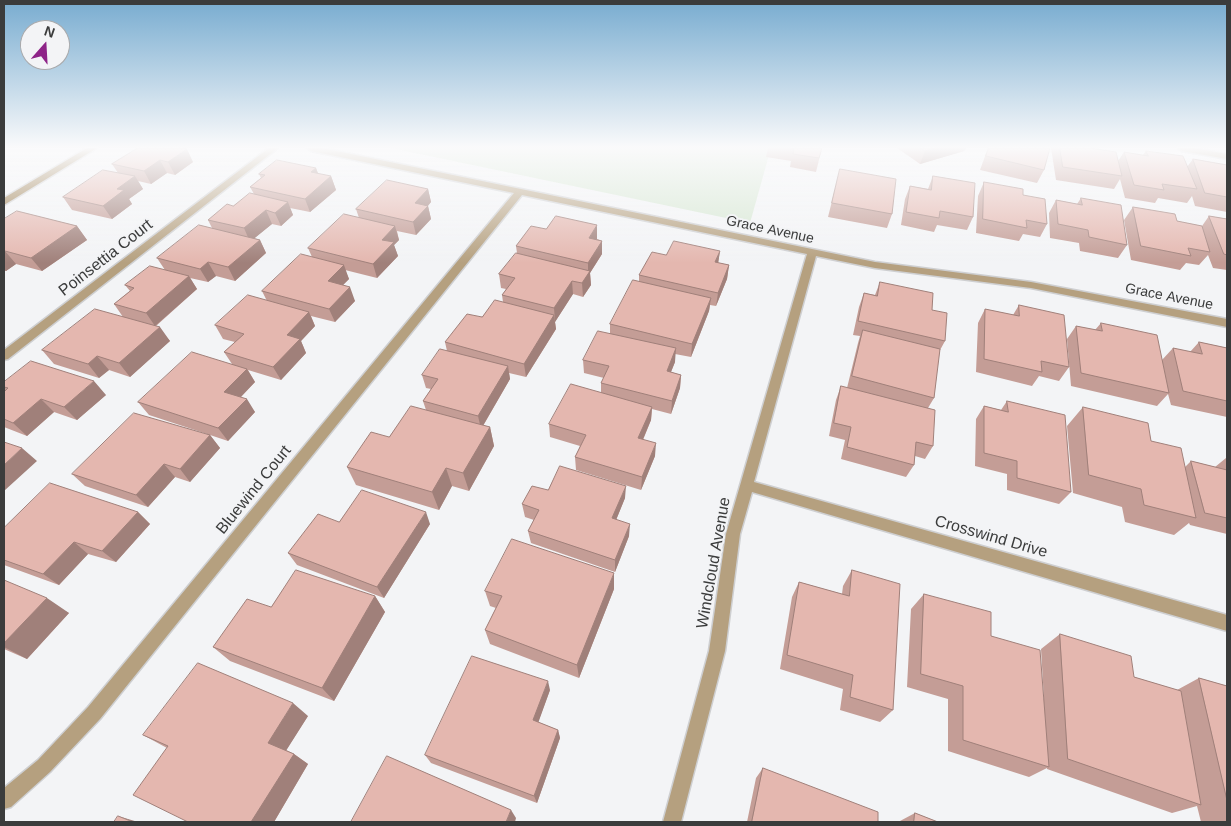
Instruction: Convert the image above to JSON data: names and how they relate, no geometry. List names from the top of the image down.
{
  "streets": {
    "street": [
      "Grace Avenue",
      "Poinsettia Court",
      "Bluewind Court",
      "Crosswind Drive",
      "Windcloud Avenue"
    ]
  },
  "crossings": [
    ["Grace Avenue", "Bluewind Court"],
    ["Grace Avenue", "Windcloud Avenue"],
    ["Crosswind Drive", "Windcloud Avenue"]
  ],
  "north": "top"
}
